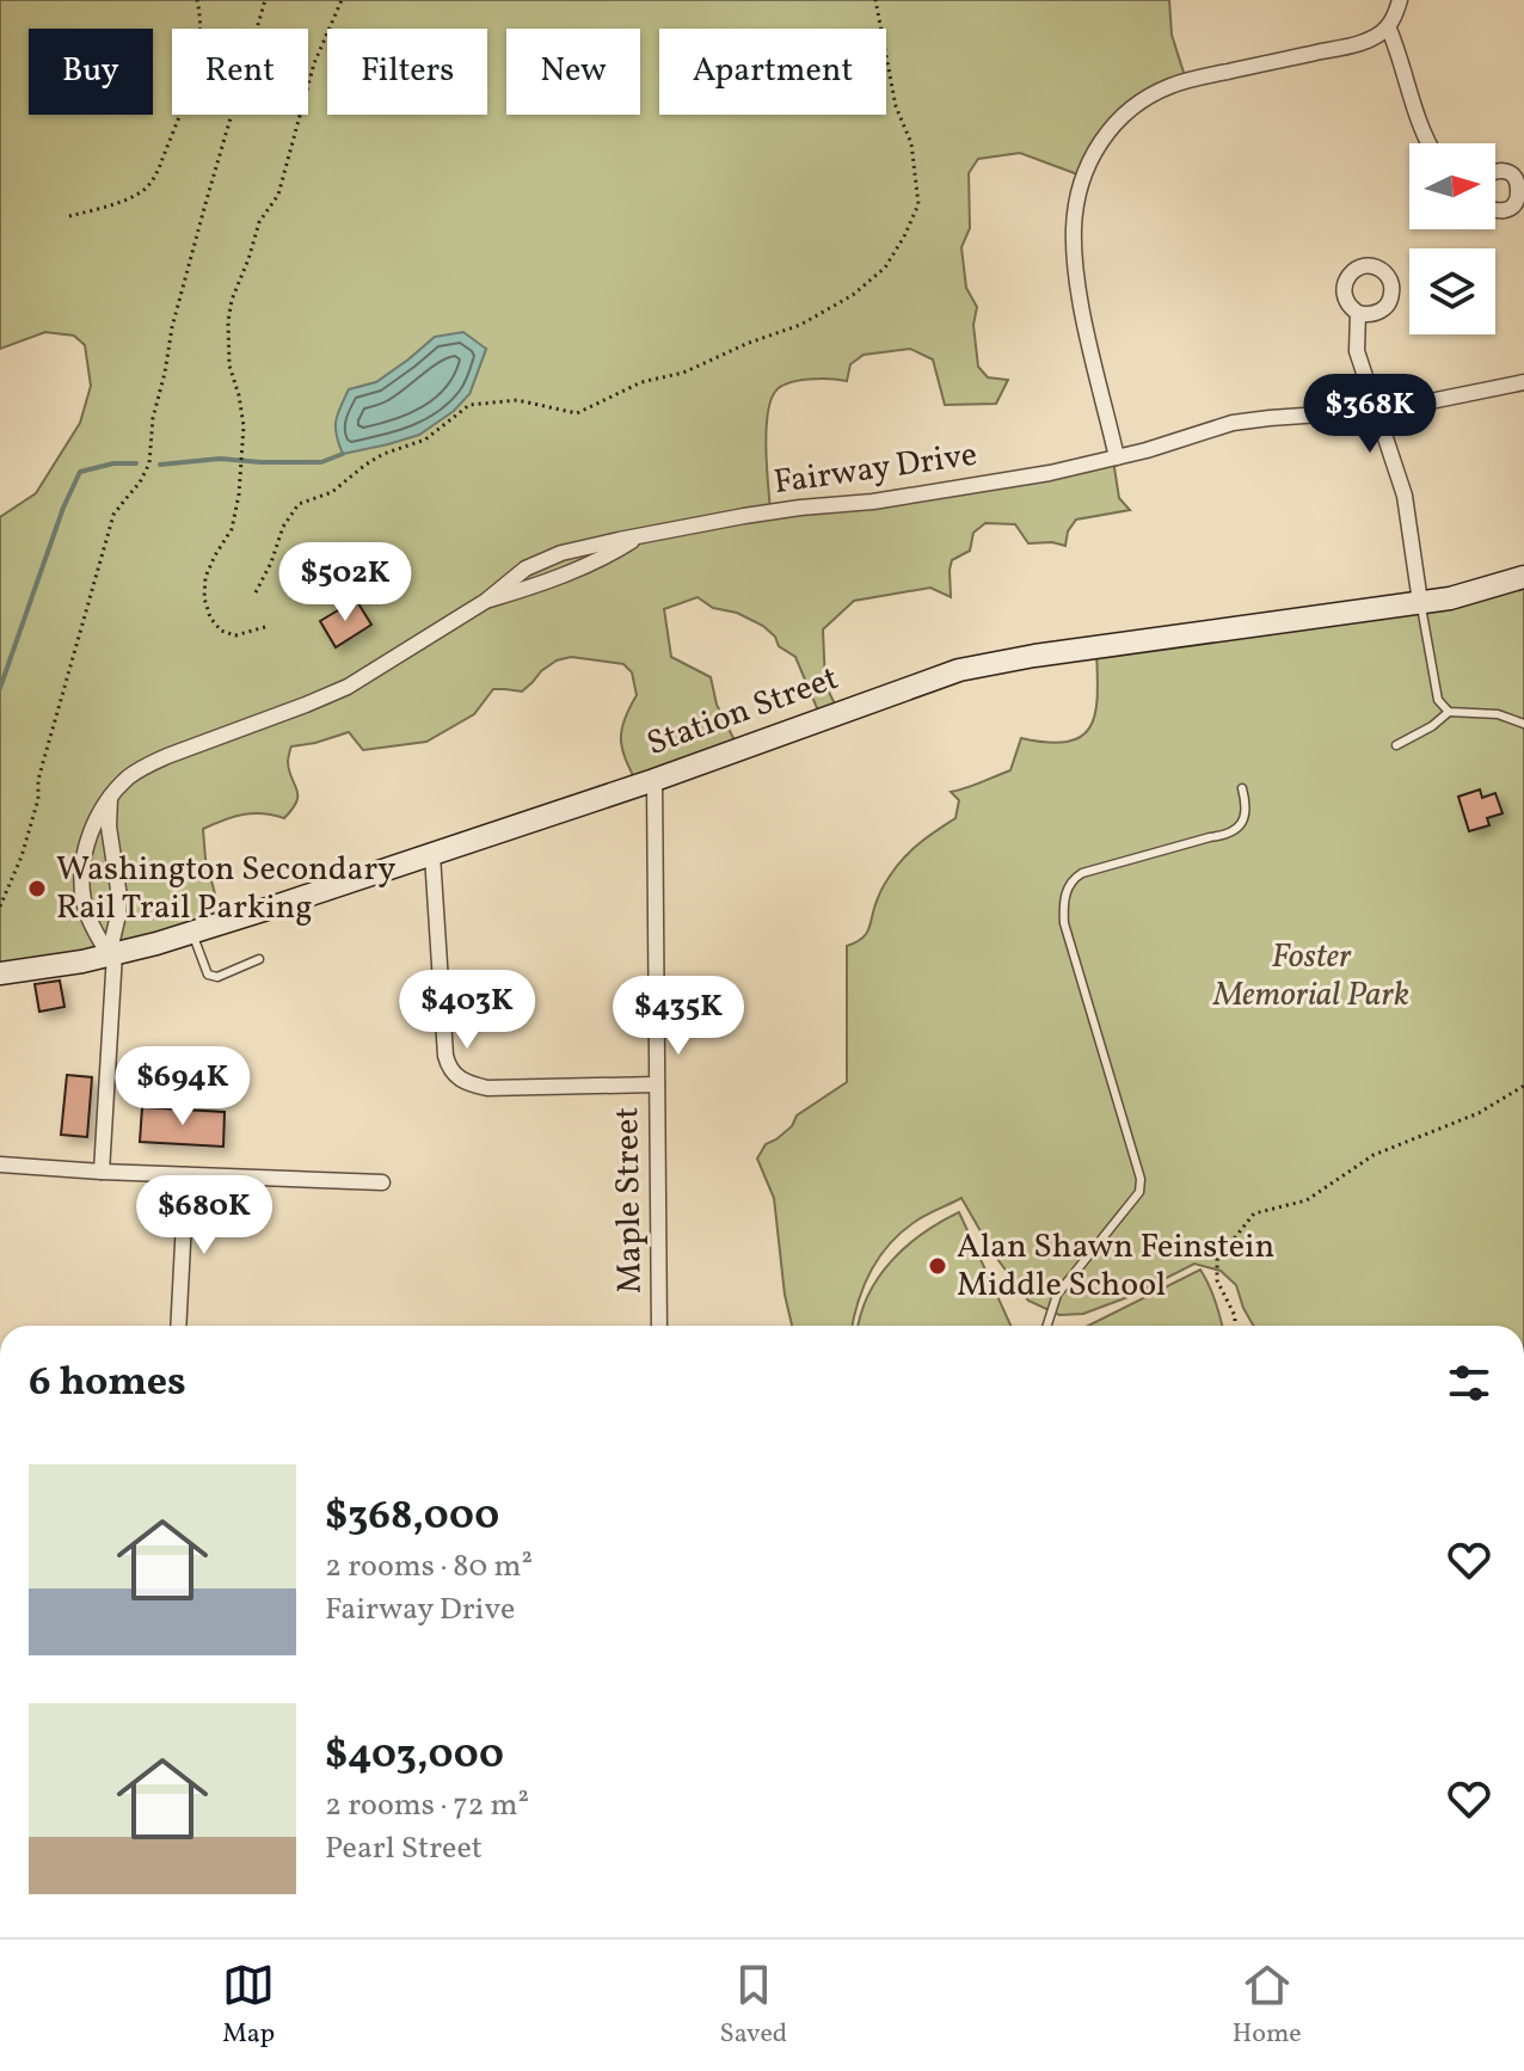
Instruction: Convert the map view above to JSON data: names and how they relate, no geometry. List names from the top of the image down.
{
  "streets": {
    "street": ["Fairway Drive", "Station Street", "Maple Street"]
  },
  "crossings": [
    ["Fairway Drive", "Station Street"],
    ["Station Street", "Maple Street"]
  ],
  "parks": ["Foster Memorial Park"],
  "places": ["Washington Secondary Rail Trail Parking", "Alan Shawn Feinstein Middle School"],
  "north": "right",
  "page": {
    "chip": [
      "Buy",
      "Rent",
      "Filters",
      "New",
      "Apartment"
    ],
    "price": [
      "$368K",
      "$502K",
      "$403K",
      "$435K",
      "$694K",
      "$680K"
    ],
    "heading": "6 homes",
    "list": [
      {
        "name": "$368,000",
        "note": "2 rooms · 80 m² · Fairway Drive"
      },
      {
        "name": "$403,000",
        "note": "2 rooms · 72 m² · Pearl Street"
      }
    ],
    "tabs": ["Map", "Saved", "Home"]
  }
}
